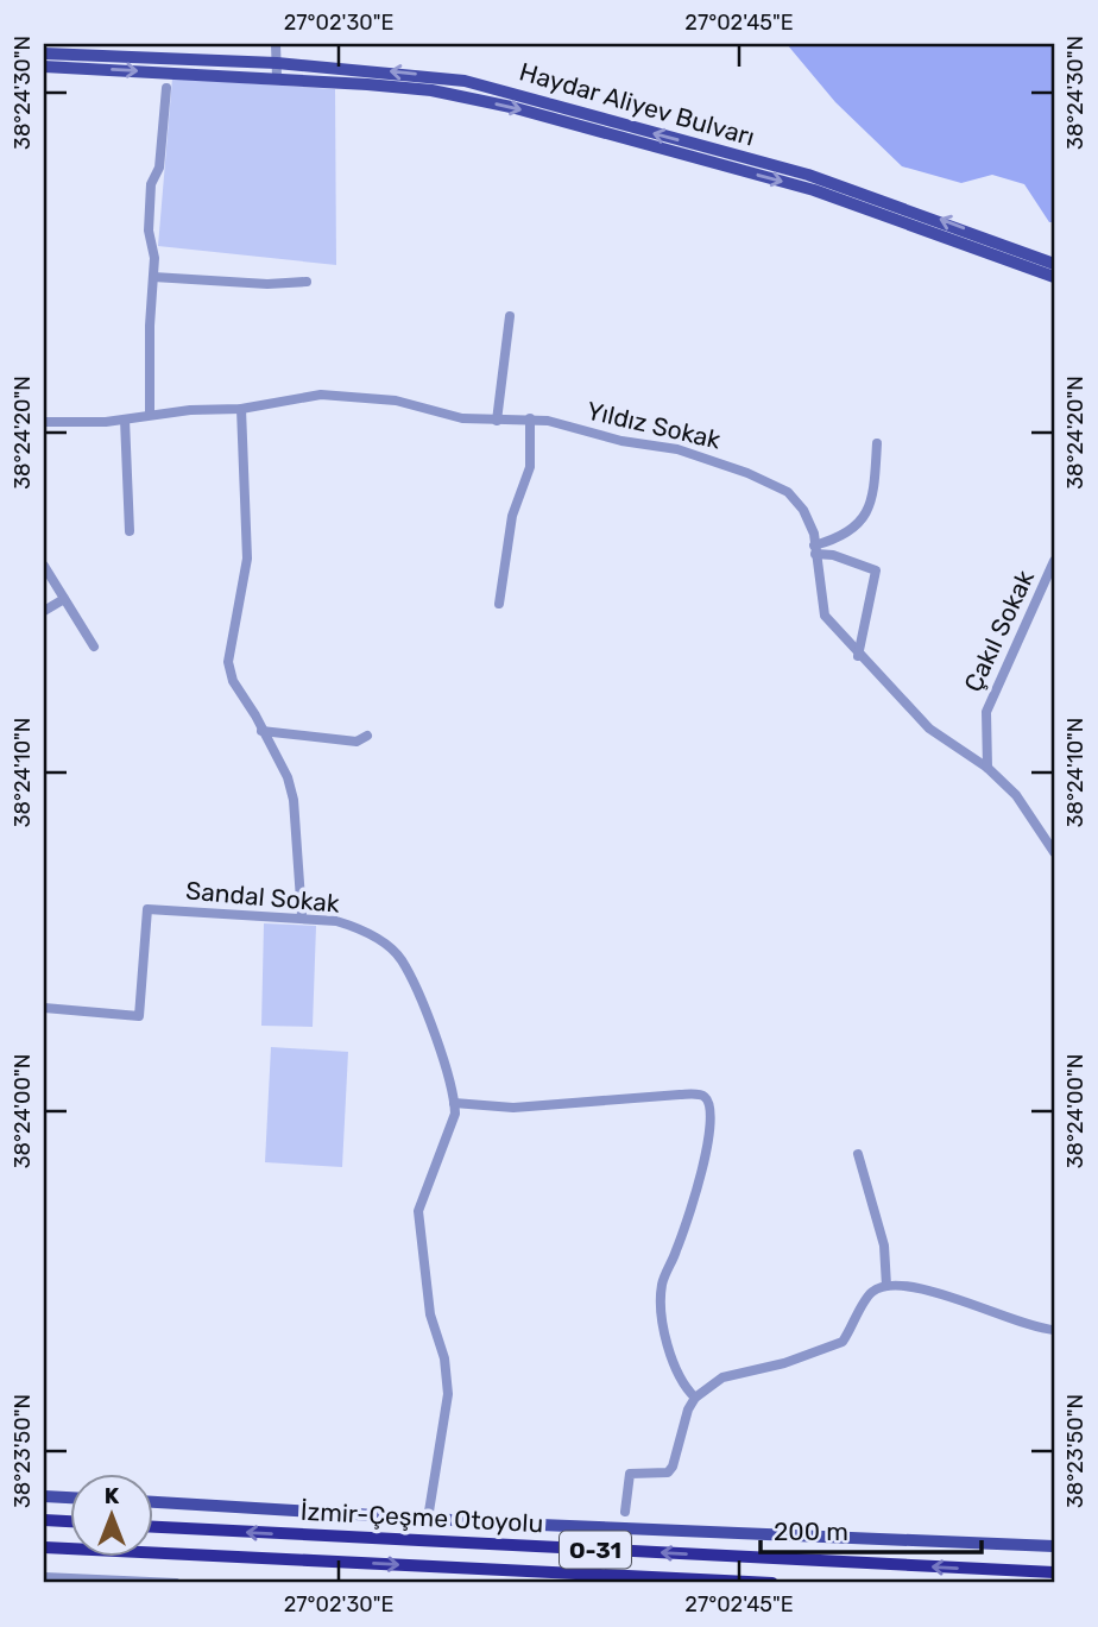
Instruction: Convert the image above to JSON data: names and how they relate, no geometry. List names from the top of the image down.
{
  "streets": {
    "highway": ["İzmir-Çeşme Otoyolu", "O-31"],
    "main road": ["Haydar Aliyev Bulvarı"],
    "street": ["Yıldız Sokak", "Çakıl Sokak", "Sandal Sokak"]
  },
  "crossings": [
    ["Yıldız Sokak", "Çakıl Sokak"]
  ],
  "scale_bar": "200 m",
  "north": "top",
  "coordinates": [
    "27°02'30\"E",
    "27°02'45\"E",
    "38°24'30\"N",
    "38°24'20\"N",
    "38°24'10\"N",
    "38°24'00\"N",
    "38°23'50\"N"
  ]
}
